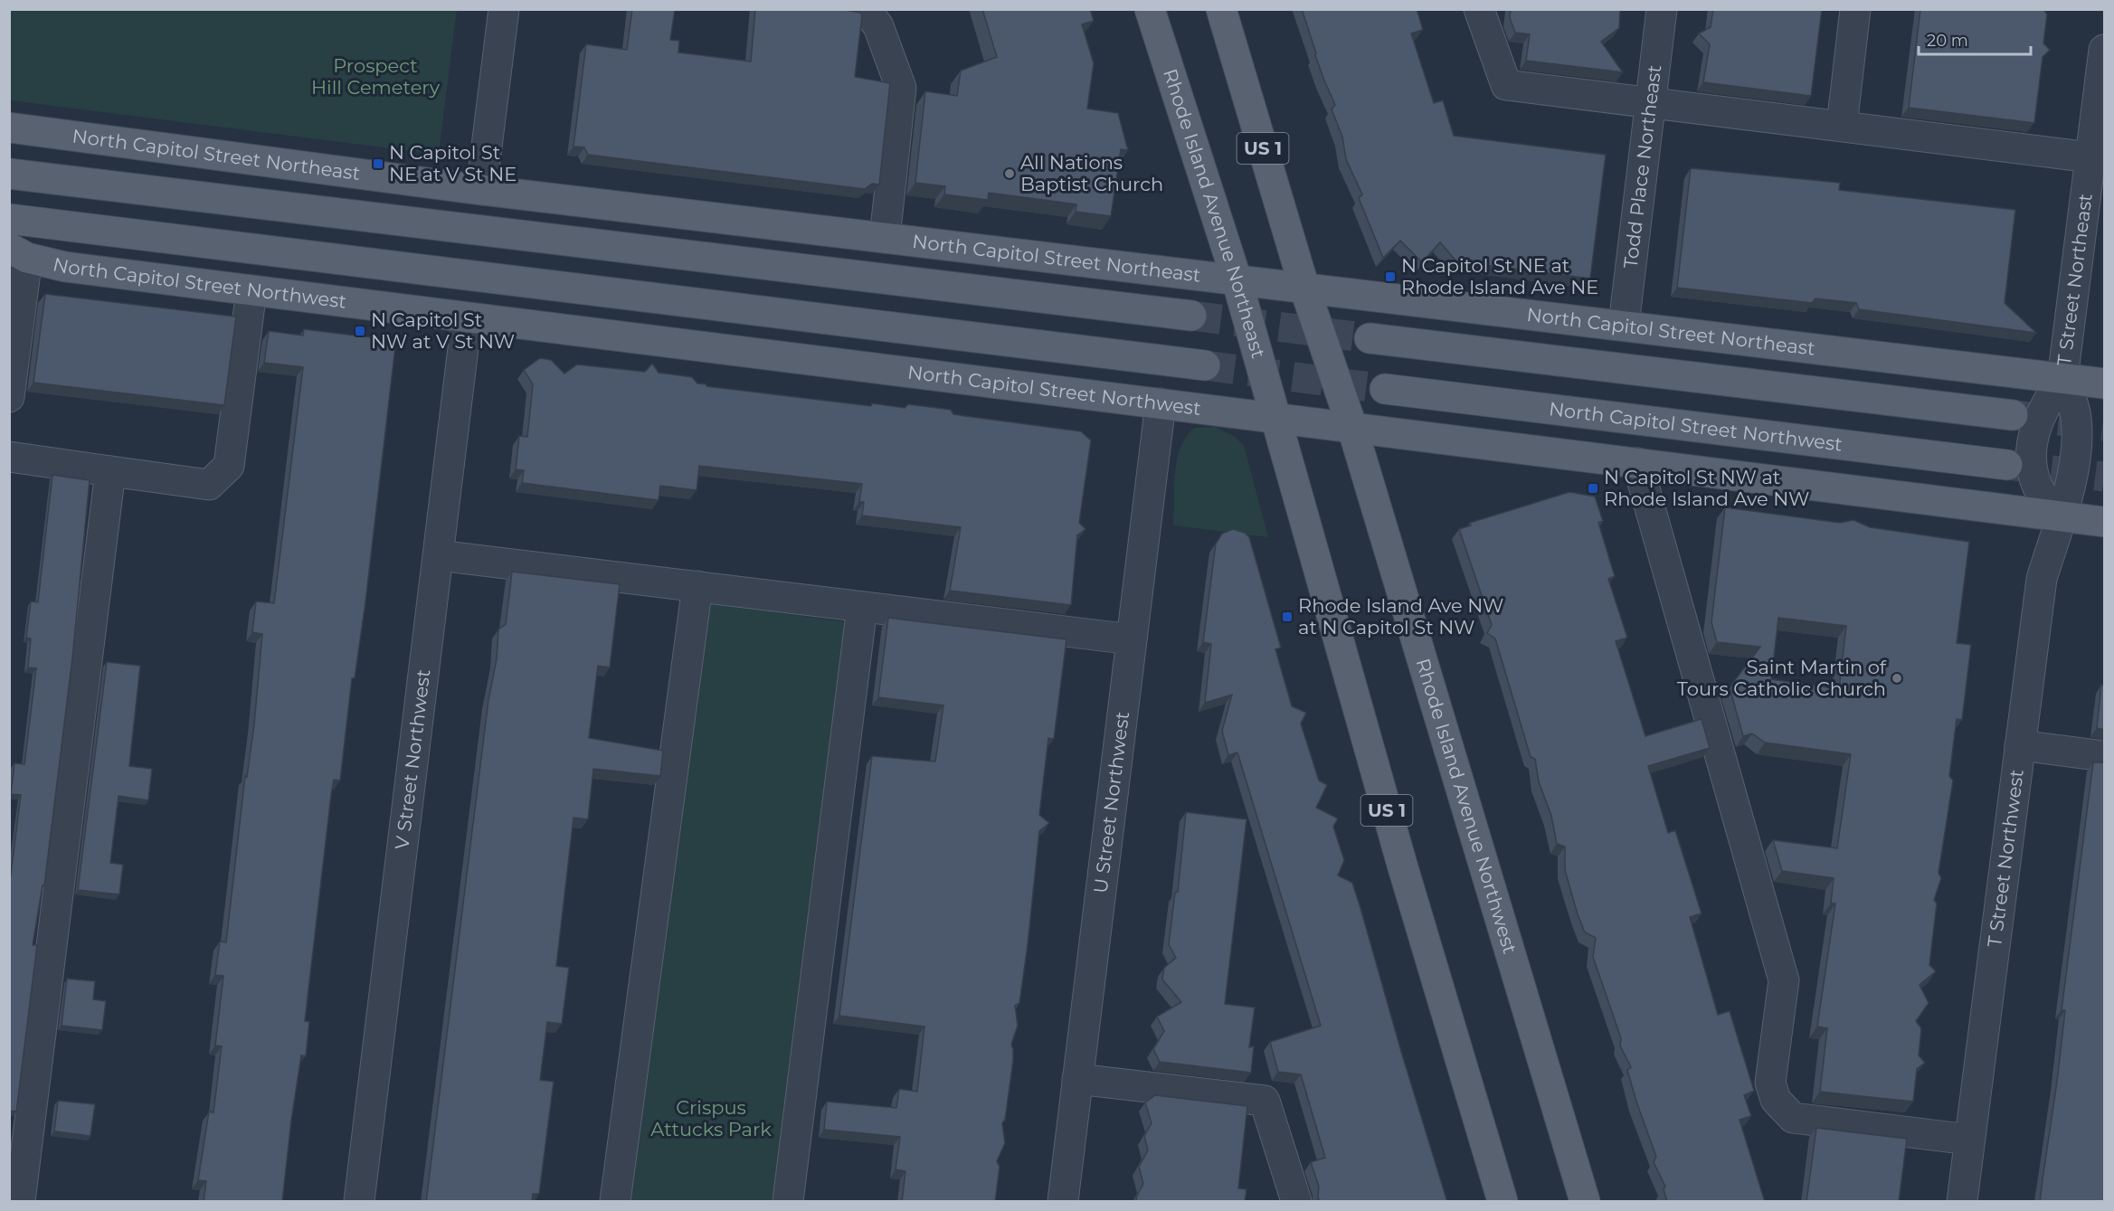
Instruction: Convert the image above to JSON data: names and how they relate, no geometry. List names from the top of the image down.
{
  "streets": {
    "main road": [
      "US 1",
      "North Capitol Street Northeast",
      "Rhode Island Avenue Northeast",
      "North Capitol Street Northwest",
      "Rhode Island Avenue Northwest"
    ],
    "street": [
      "Todd Place Northeast",
      "T Street Northeast",
      "V Street Northwest",
      "U Street Northwest",
      "T Street Northwest"
    ]
  },
  "crossings": [
    ["US 1", "North Capitol Street Northeast"],
    ["US 1", "Rhode Island Avenue Northeast"],
    ["US 1", "North Capitol Street Northwest"],
    ["US 1", "Rhode Island Avenue Northwest"],
    ["North Capitol Street Northeast", "Todd Place Northeast"],
    ["North Capitol Street Northeast", "Rhode Island Avenue Northeast"],
    ["North Capitol Street Northeast", "T Street Northeast"],
    ["North Capitol Street Northeast", "Rhode Island Avenue Northwest"],
    ["Rhode Island Avenue Northeast", "North Capitol Street Northwest"],
    ["T Street Northeast", "North Capitol Street Northwest"],
    ["T Street Northeast", "T Street Northwest"],
    ["North Capitol Street Northwest", "V Street Northwest"],
    ["North Capitol Street Northwest", "U Street Northwest"],
    ["North Capitol Street Northwest", "Rhode Island Avenue Northwest"],
    ["North Capitol Street Northwest", "T Street Northwest"]
  ],
  "parks": ["Prospect Hill Cemetery", "Crispus Attucks Park"],
  "places": {
    "transit": [
      "N Capitol St NE at V St NE",
      "N Capitol St NE at Rhode Island Ave NE",
      "N Capitol St NW at V St NW",
      "N Capitol St NW at Rhode Island Ave NW",
      "Rhode Island Ave NW at N Capitol St NW"
    ],
    "other": ["All Nations Baptist Church", "Saint Martin of Tours Catholic Church"]
  },
  "scale_bar": "20 m"
}
